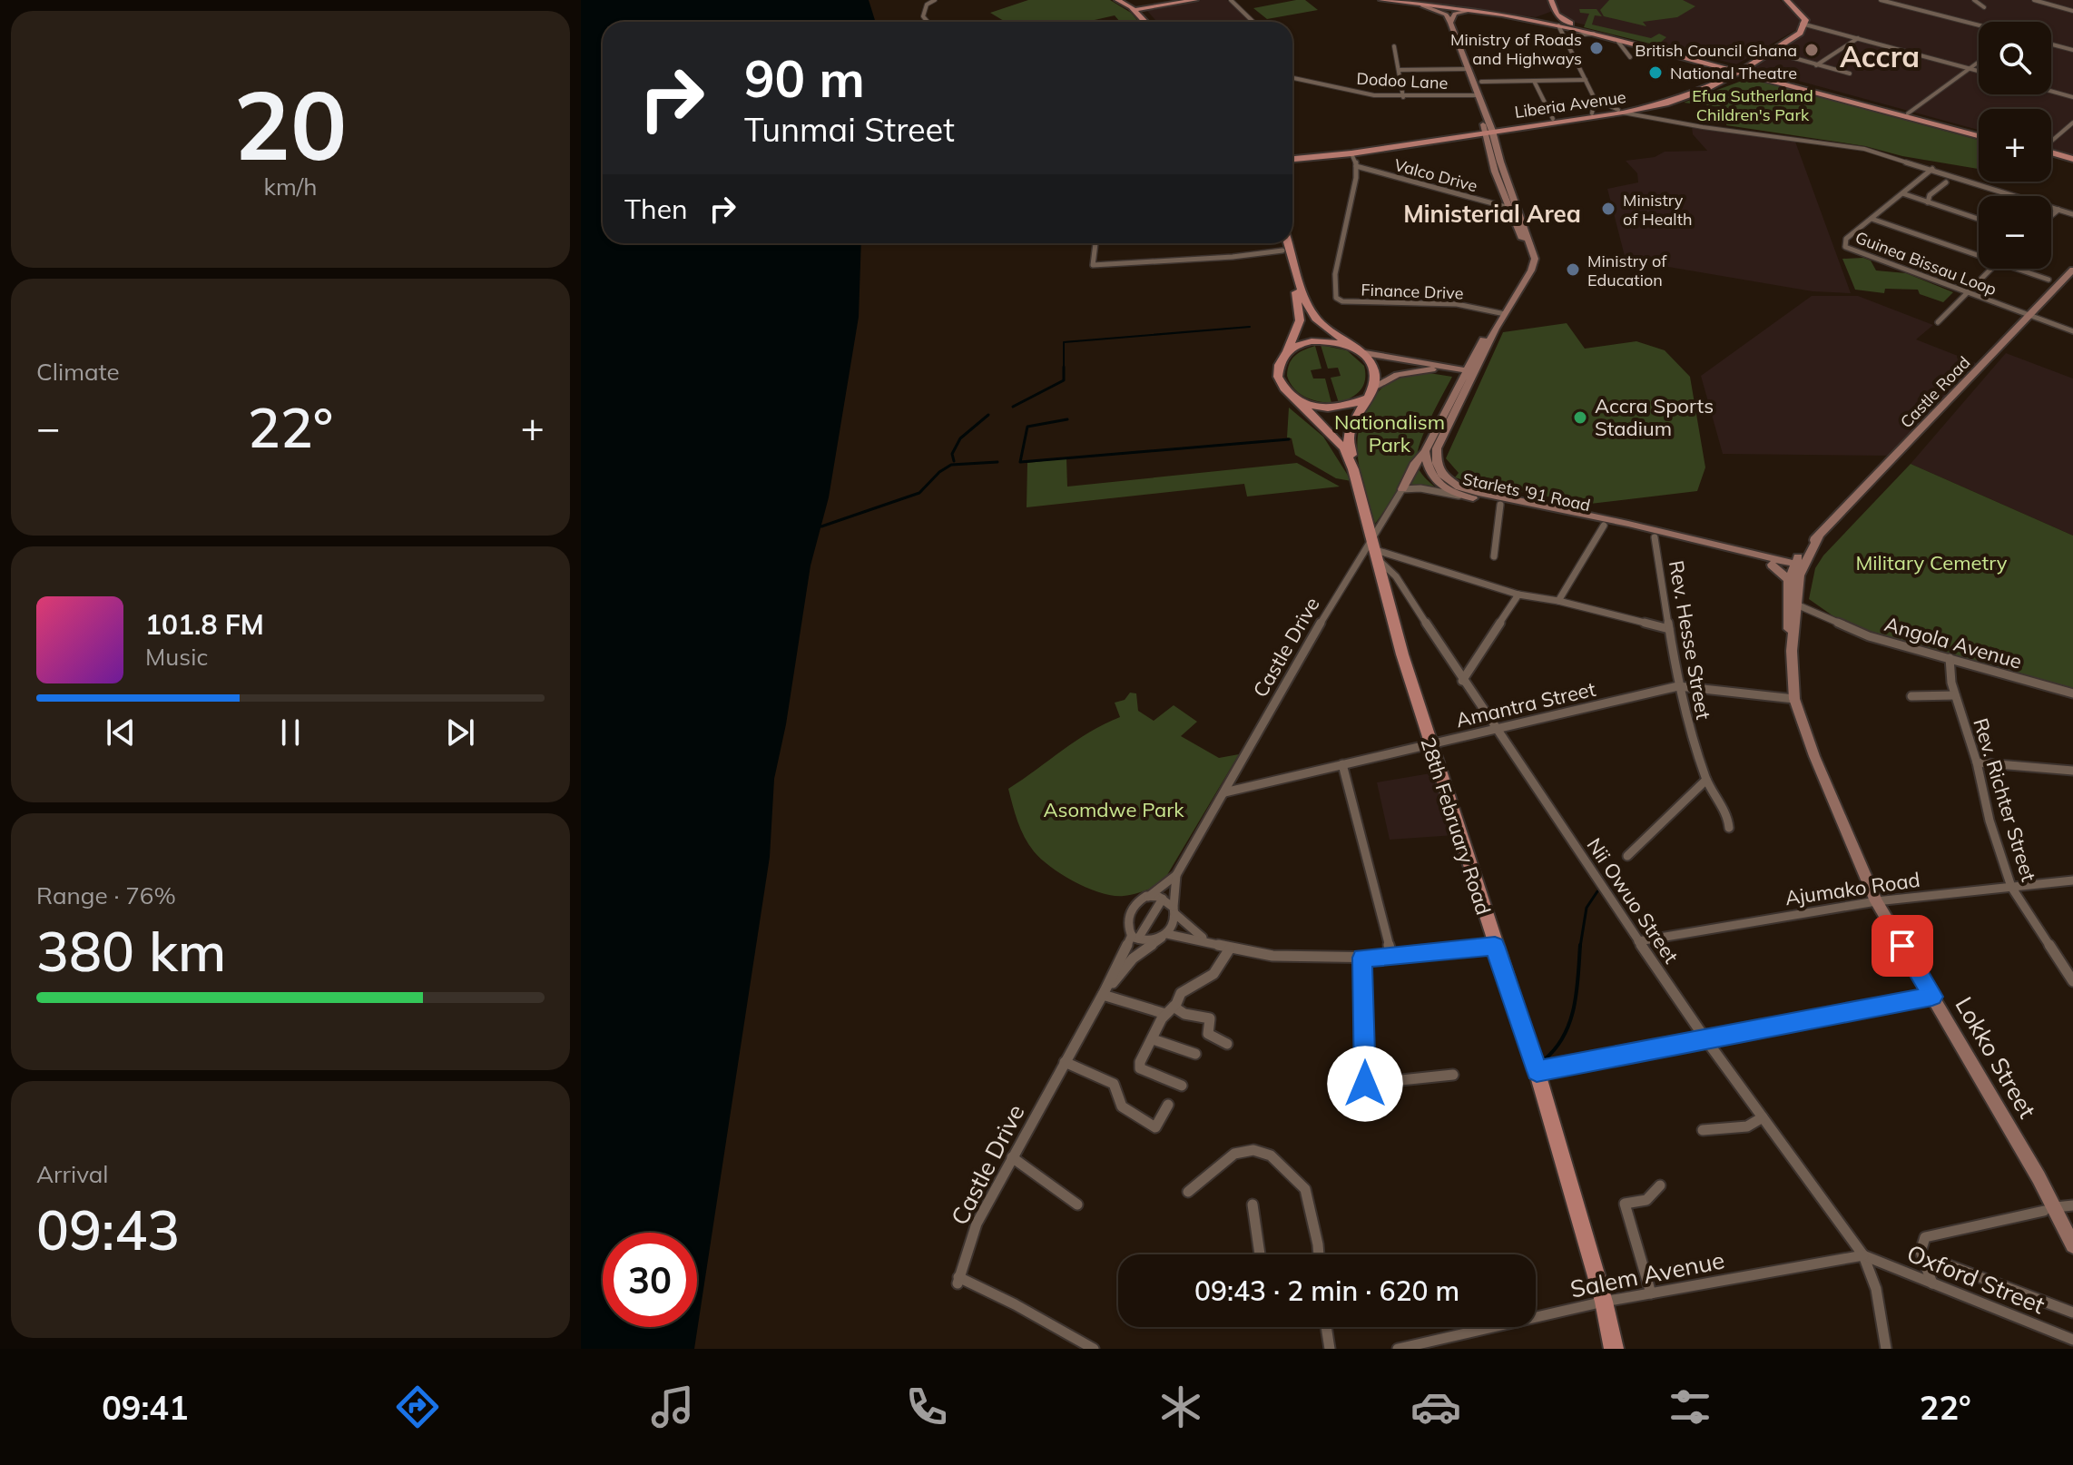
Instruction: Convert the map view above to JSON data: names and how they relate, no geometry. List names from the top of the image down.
{
  "streets": {
    "main road": [
      "Liberia Avenue",
      "Castle Road",
      "Starlets '91 Road",
      "28th February Road",
      "Lokko Street"
    ],
    "street": [
      "Dodoo Lane",
      "Valco Drive",
      "Guinea Bissau Loop",
      "Finance Drive",
      "Rev. Hesse Street",
      "Angola Avenue",
      "Castle Drive",
      "Amantra Street",
      "Rev. Richter Street",
      "Ajumako Road",
      "Nii Owuo Street",
      "Salem Avenue",
      "Oxford Street"
    ]
  },
  "crossings": [
    ["Dodoo Lane", "Starlets '91 Road"],
    ["Liberia Avenue", "Starlets '91 Road"],
    ["Valco Drive", "Finance Drive"],
    ["Valco Drive", "Starlets '91 Road"],
    ["Guinea Bissau Loop", "Castle Road"],
    ["Finance Drive", "Starlets '91 Road"],
    ["Castle Road", "Starlets '91 Road"],
    ["Castle Road", "Lokko Street"],
    ["Starlets '91 Road", "Rev. Hesse Street"],
    ["Starlets '91 Road", "Lokko Street"],
    ["Rev. Hesse Street", "Amantra Street"],
    ["Angola Avenue", "Rev. Richter Street"],
    ["Angola Avenue", "Lokko Street"],
    ["Castle Drive", "Amantra Street"],
    ["Castle Drive", "28th February Road"],
    ["Amantra Street", "28th February Road"],
    ["Amantra Street", "Nii Owuo Street"],
    ["Amantra Street", "Lokko Street"],
    ["Rev. Richter Street", "Ajumako Road"],
    ["28th February Road", "Nii Owuo Street"],
    ["28th February Road", "Salem Avenue"],
    ["Ajumako Road", "Nii Owuo Street"],
    ["Ajumako Road", "Lokko Street"],
    ["Nii Owuo Street", "Salem Avenue"],
    ["Nii Owuo Street", "Oxford Street"],
    ["Salem Avenue", "Oxford Street"]
  ],
  "districts": ["Accra", "Ministerial Area"],
  "parks": [
    "Efua Sutherland Children's Park",
    "Nationalism Park",
    "Military Cemetry",
    "Asomdwe Park"
  ],
  "places": [
    "Ministry of Roads and Highways",
    "British Council Ghana",
    "National Theatre",
    "Ministry of Health",
    "Ministry of Education",
    "Accra Sports Stadium"
  ],
  "page": {
    "tile": [
      ["20", "km/h"],
      "Climate",
      ["Range · 76%", "380 km"],
      ["Arrival", "09:43"]
    ],
    "map_buttons": ["+", "−"],
    "turn": ["90 m", "Tunmai Street"],
    "then": "Then",
    "heat": ["−", "22°", "+"],
    "song": ["101.8 FM", "Music"],
    "limit": "30",
    "trip": "09:43 · 2 min · 620 m",
    "tabs": ["09:41", "22°"]
  }
}
